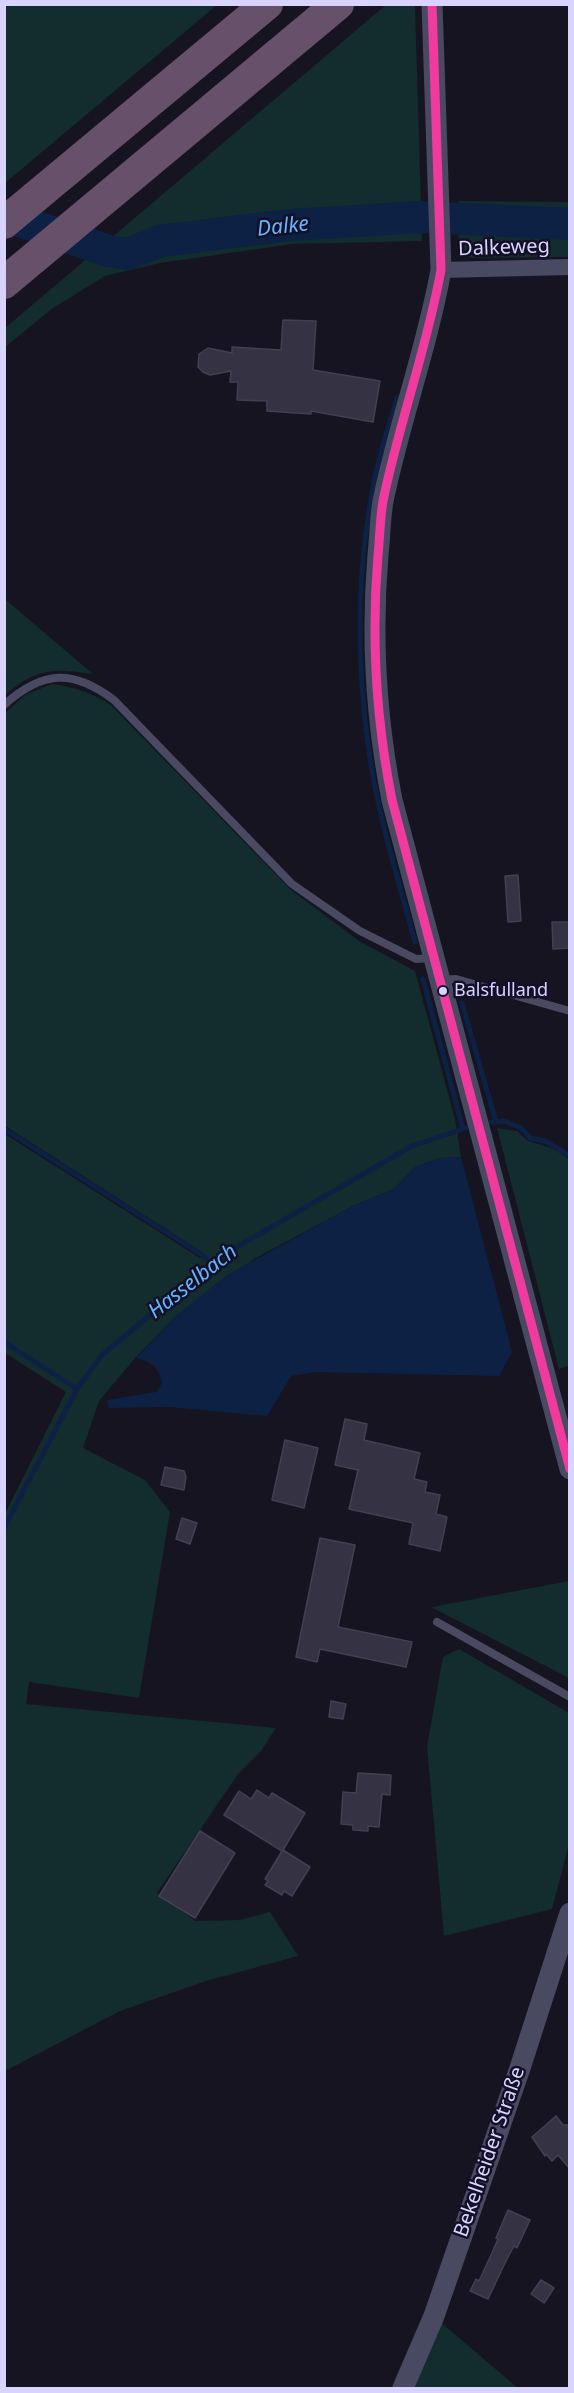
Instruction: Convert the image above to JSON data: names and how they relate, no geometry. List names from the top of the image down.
{
  "streets": {
    "street": ["Dalkeweg", "Bekelheider Straße"]
  },
  "water": ["Dalke", "Hasselbach"],
  "places": ["Balsfulland"]
}
